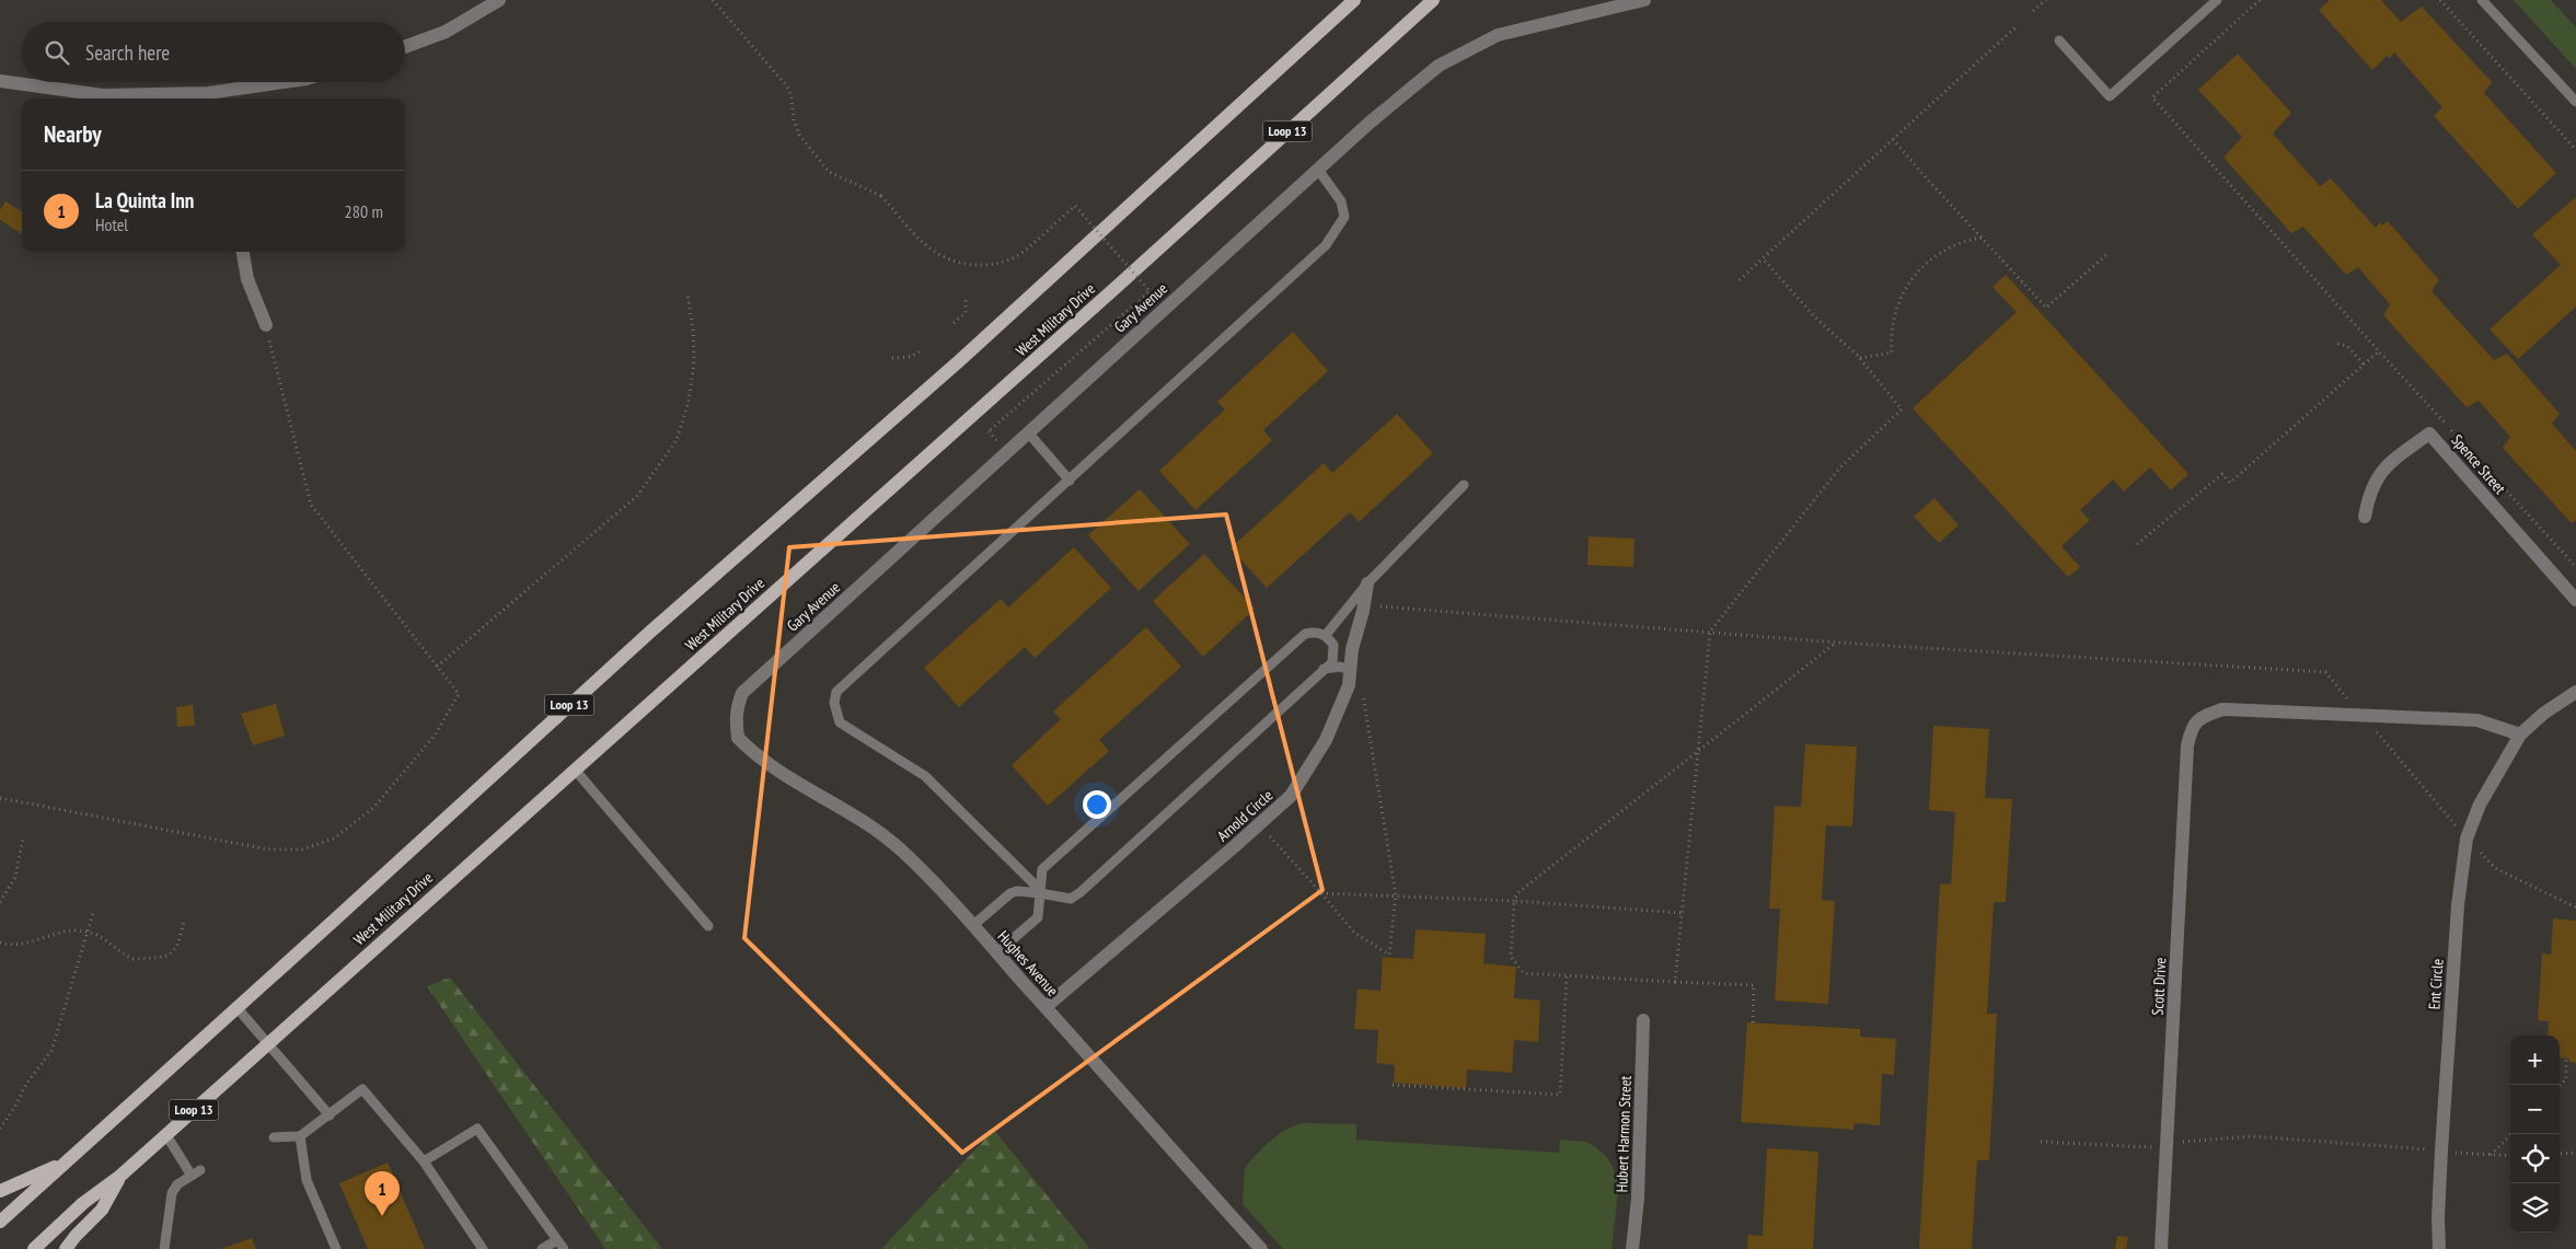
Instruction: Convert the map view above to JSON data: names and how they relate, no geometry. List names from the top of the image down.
{
  "streets": {
    "main road": ["Loop 13", "West Military Drive"],
    "street": [
      "Gary Avenue",
      "Spence Street",
      "Arnold Circle",
      "Hughes Avenue",
      "Ent Circle",
      "Scott Drive",
      "Hubert Harmon Street"
    ]
  },
  "crossings": [
    ["Gary Avenue", "Hughes Avenue"],
    ["Arnold Circle", "Hughes Avenue"]
  ],
  "page": {
    "search": "Search here",
    "heading": "Nearby",
    "list": [
      {
        "mark": "1",
        "name": "La Quinta Inn",
        "note": "Hotel",
        "value": "280 m"
      }
    ],
    "map_buttons": ["+", "−"],
    "pins": "1"
  }
}
